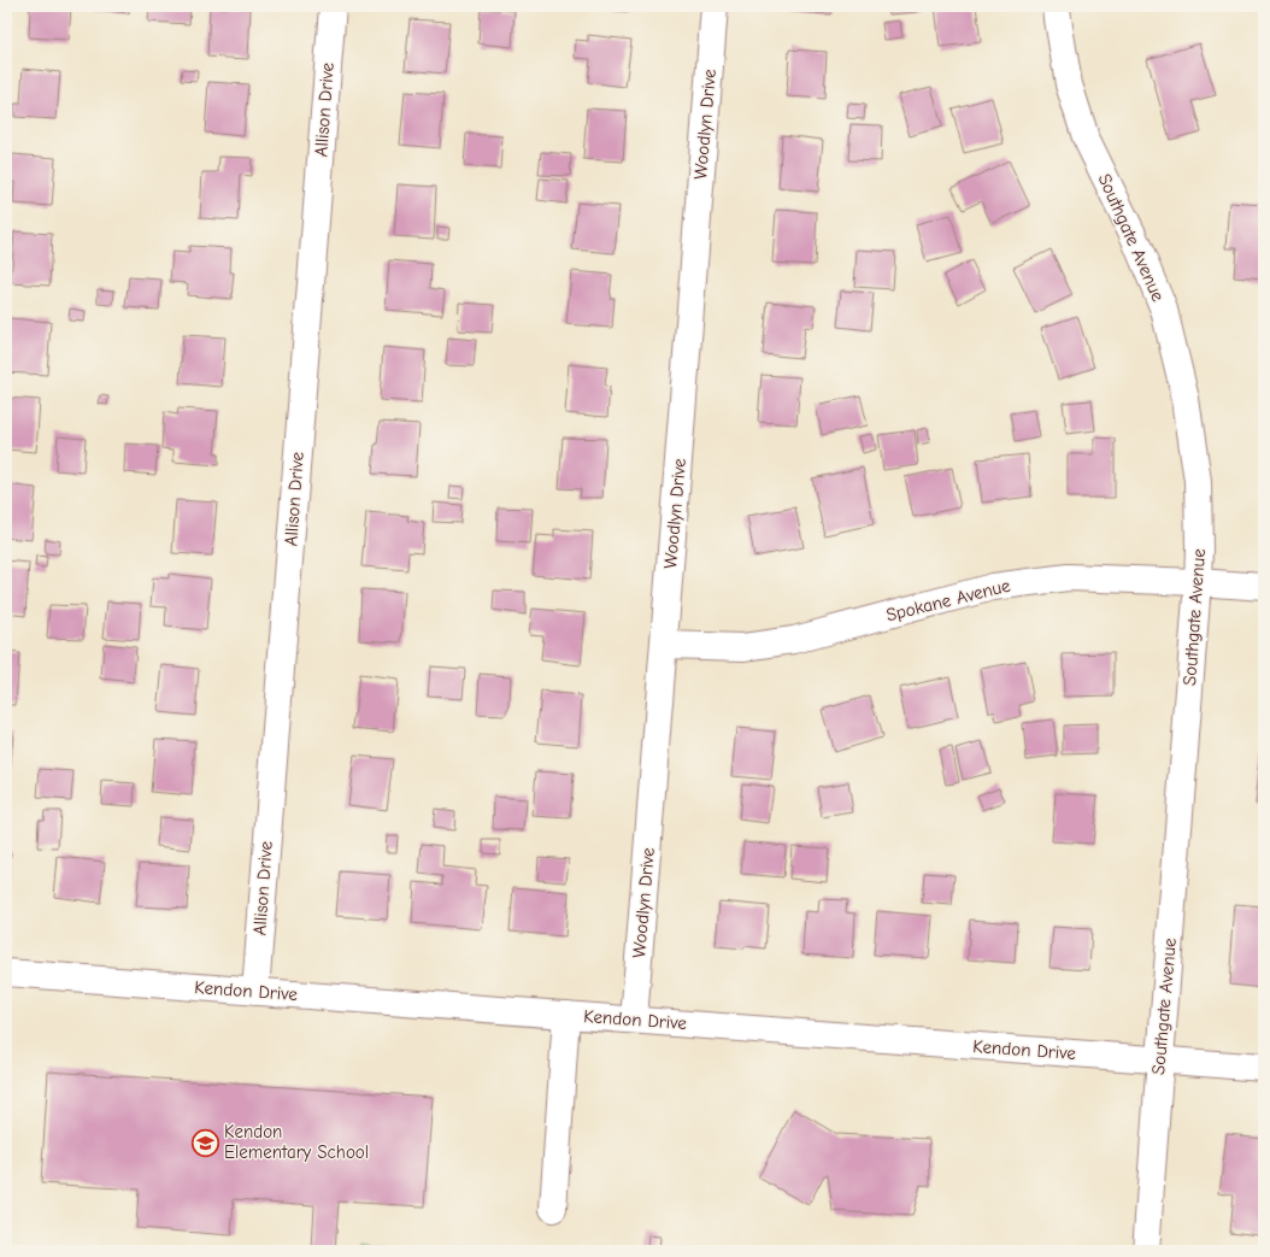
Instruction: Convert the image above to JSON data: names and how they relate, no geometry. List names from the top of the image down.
{
  "streets": {
    "street": [
      "Allison Drive",
      "Woodlyn Drive",
      "Southgate Avenue",
      "Spokane Avenue",
      "Kendon Drive"
    ]
  },
  "crossings": [
    ["Allison Drive", "Kendon Drive"],
    ["Woodlyn Drive", "Spokane Avenue"],
    ["Woodlyn Drive", "Kendon Drive"],
    ["Southgate Avenue", "Spokane Avenue"],
    ["Southgate Avenue", "Kendon Drive"]
  ],
  "places": {
    "school or university": ["Kendon Elementary School"]
  }
}
